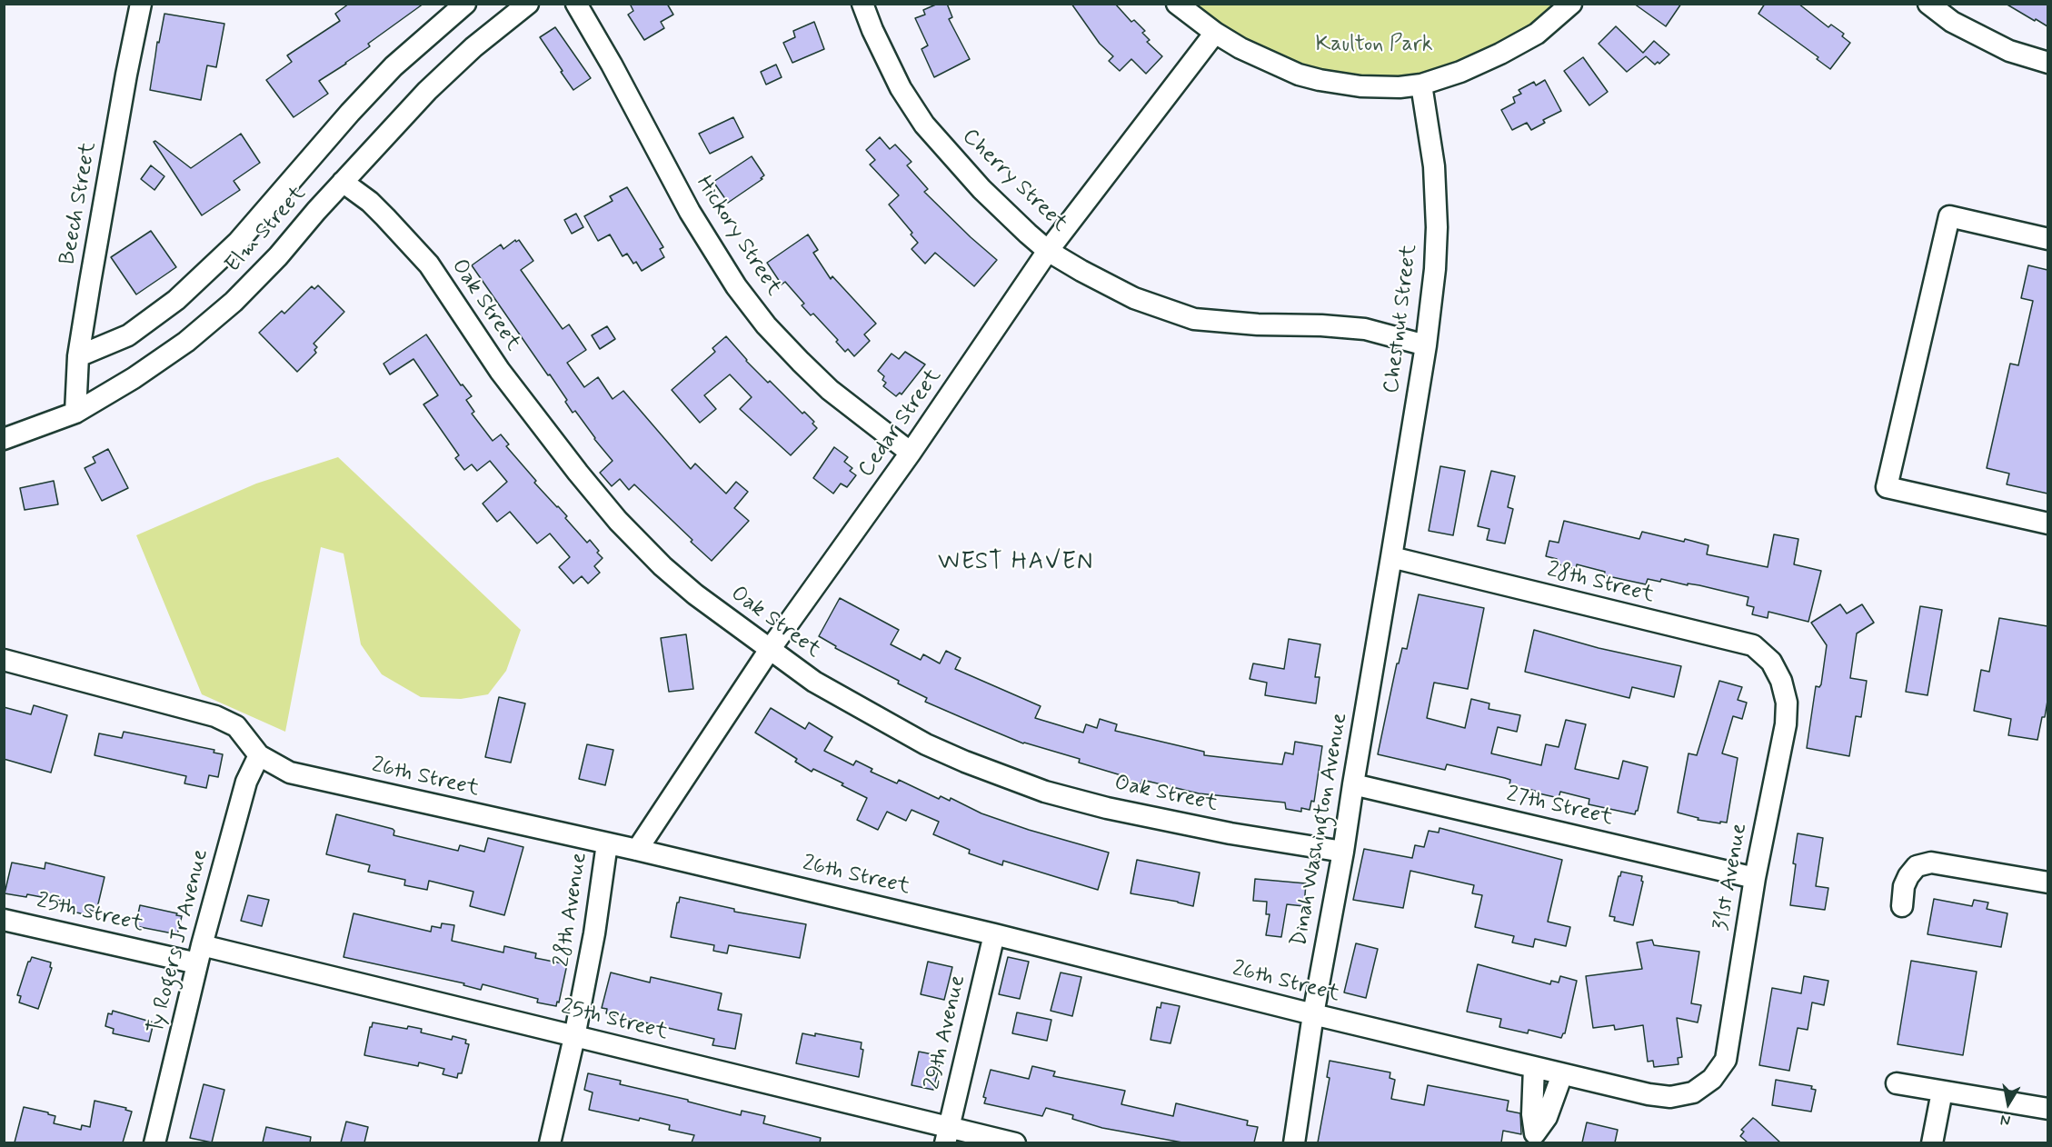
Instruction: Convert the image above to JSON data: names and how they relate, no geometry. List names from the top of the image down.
{
  "streets": {
    "street": [
      "Cherry Street",
      "Beech Street",
      "Elm Street",
      "Hickory Street",
      "Oak Street",
      "Chestnut Street",
      "Cedar Street",
      "28th Street",
      "26th Street",
      "27th Street",
      "Dinah Washington Avenue",
      "31st Avenue",
      "28th Avenue",
      "25th Street",
      "Ty Rogers Jr Avenue",
      "29th Avenue"
    ]
  },
  "crossings": [
    ["Cherry Street", "Chestnut Street"],
    ["Cherry Street", "Cedar Street"],
    ["Beech Street", "Elm Street"],
    ["Elm Street", "Oak Street"],
    ["Hickory Street", "Cedar Street"],
    ["Oak Street", "Cedar Street"],
    ["Oak Street", "Dinah Washington Avenue"],
    ["Chestnut Street", "28th Street"],
    ["Chestnut Street", "Dinah Washington Avenue"],
    ["Cedar Street", "26th Street"],
    ["28th Street", "Dinah Washington Avenue"],
    ["28th Street", "31st Avenue"],
    ["26th Street", "Dinah Washington Avenue"],
    ["26th Street", "31st Avenue"],
    ["26th Street", "28th Avenue"],
    ["26th Street", "Ty Rogers Jr Avenue"],
    ["26th Street", "29th Avenue"],
    ["27th Street", "Dinah Washington Avenue"],
    ["27th Street", "31st Avenue"],
    ["28th Avenue", "25th Street"],
    ["25th Street", "Ty Rogers Jr Avenue"],
    ["25th Street", "29th Avenue"]
  ],
  "districts": ["WEST HAVEN"],
  "parks": ["Kaulton Park"],
  "north": "bottom"
}
